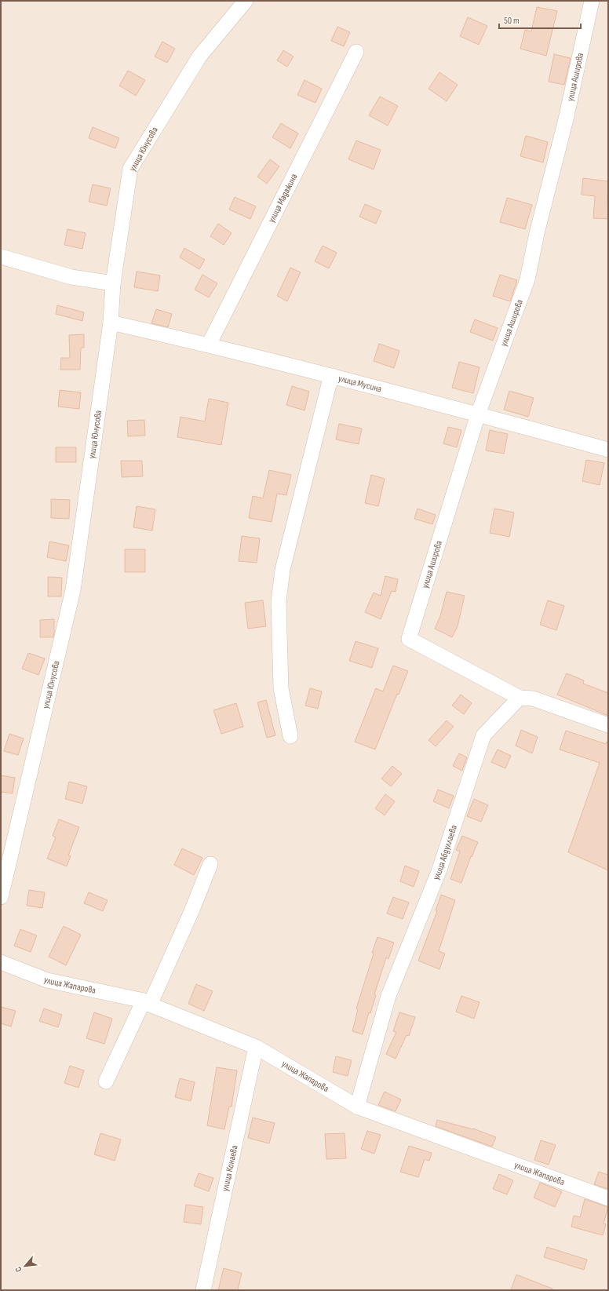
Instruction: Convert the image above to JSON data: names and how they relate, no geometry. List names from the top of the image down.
{
  "streets": {
    "street": [
      "улица Аширова",
      "улица Юнусова",
      "улица Мадажина",
      "улица Мусина",
      "улица Абдуллаева",
      "улица Жапарова",
      "улица Конаева"
    ]
  },
  "crossings": [
    ["улица Аширова", "улица Мусина"],
    ["улица Аширова", "улица Абдуллаева"],
    ["улица Юнусова", "улица Мусина"],
    ["улица Мадажина", "улица Мусина"],
    ["улица Абдуллаева", "улица Жапарова"],
    ["улица Жапарова", "улица Конаева"]
  ],
  "scale_bar": "50 m",
  "north": "bottom left"
}
